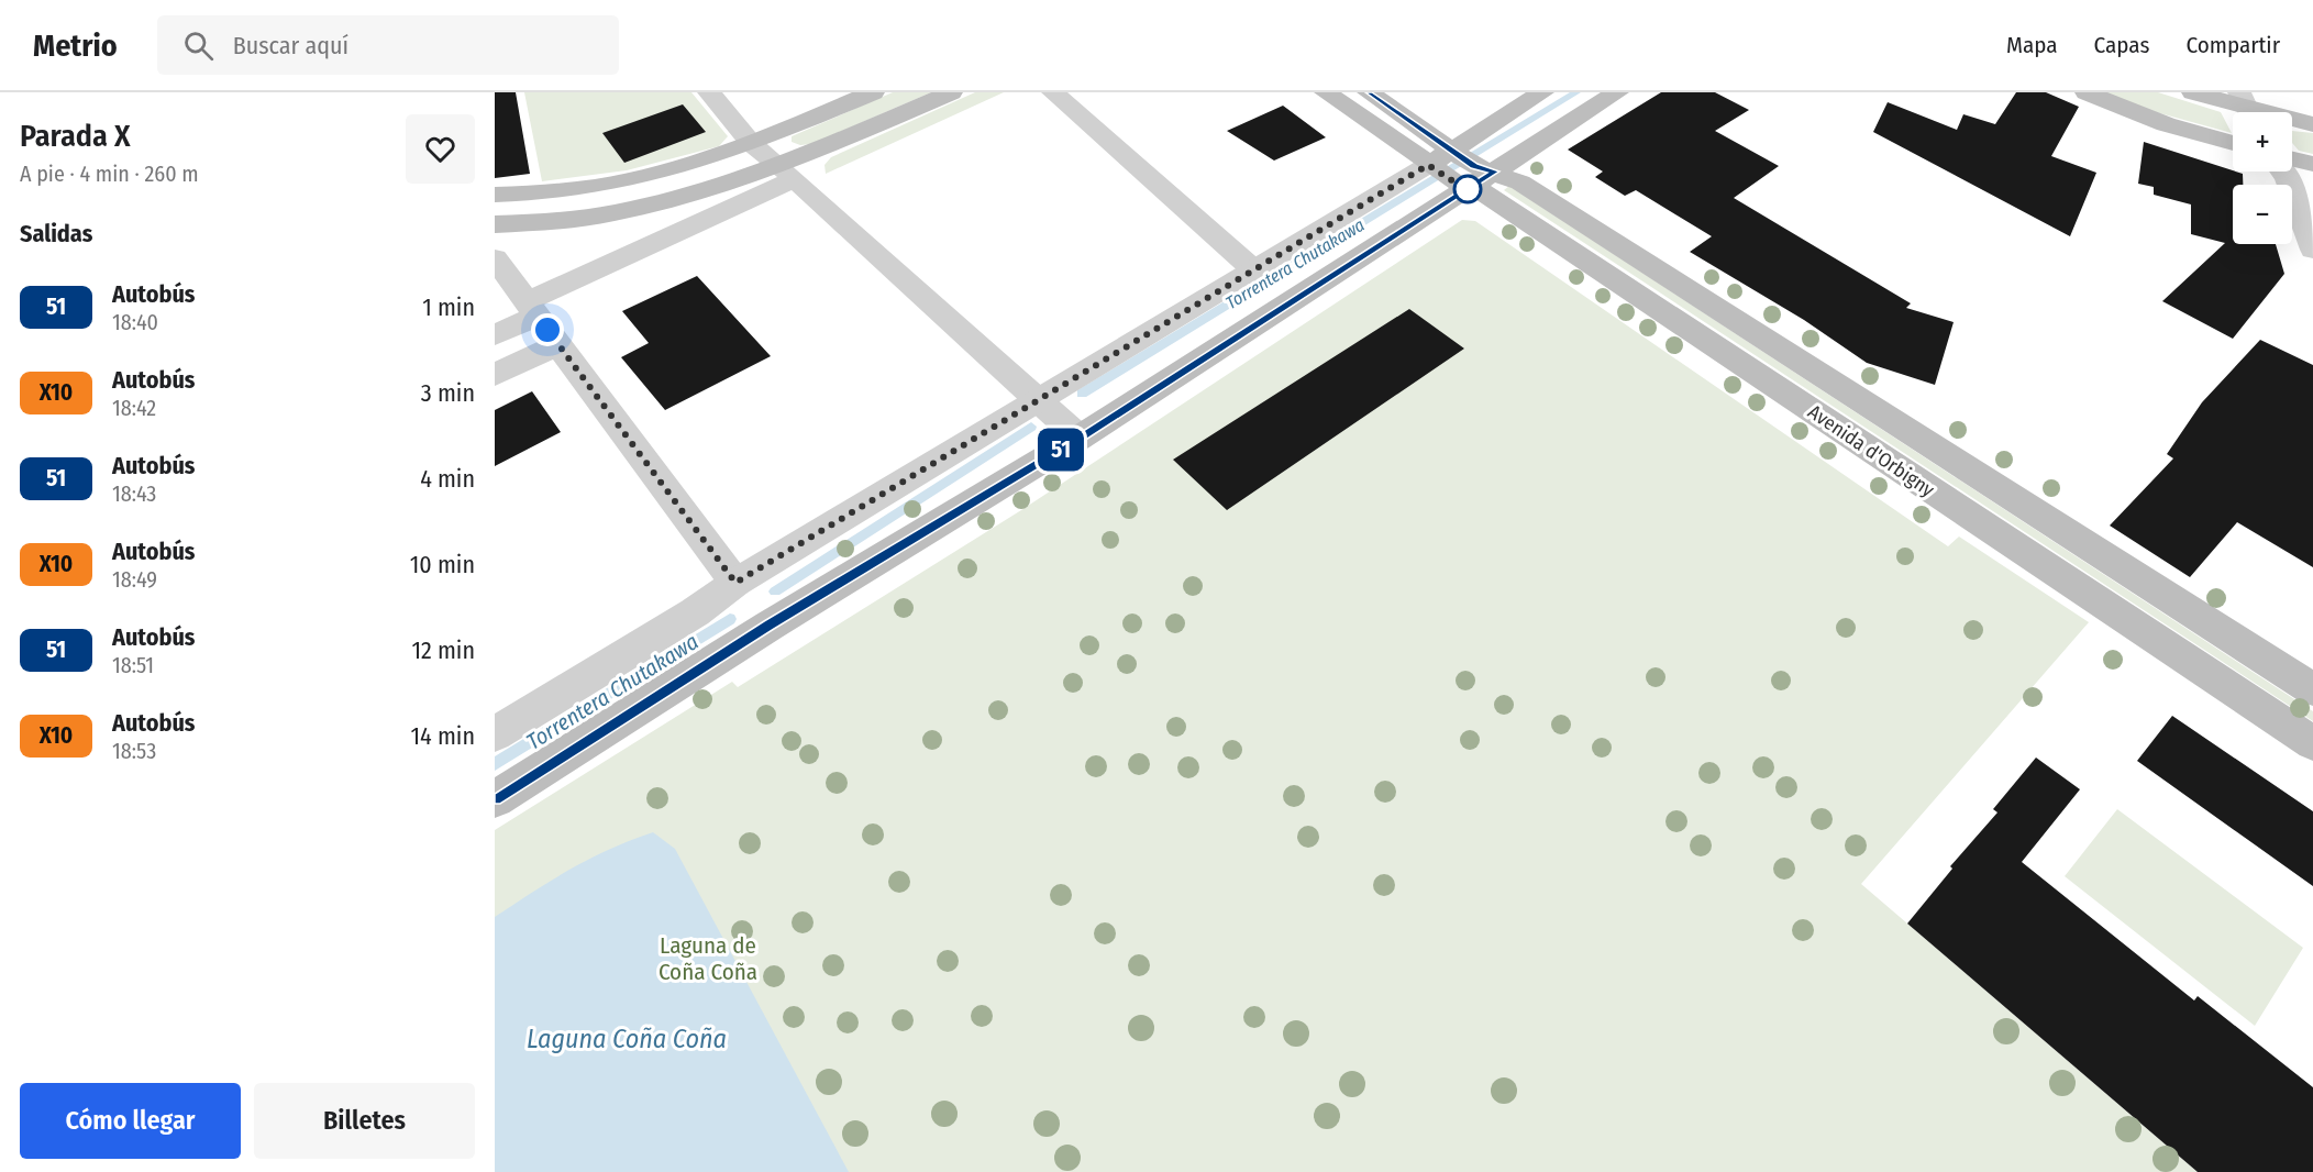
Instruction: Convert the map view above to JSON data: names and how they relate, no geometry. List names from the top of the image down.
{
  "streets": {
    "main road": ["Avenida d'Orbigny"]
  },
  "water": ["Torrentera Chutakawa", "Laguna Coña Coña"],
  "parks": ["Laguna de Coña Coña"],
  "lines": ["bus line 51"],
  "page": {
    "header": "Metrio",
    "search": "Buscar aquí",
    "nav": ["Mapa", "Capas", "Compartir"],
    "heading": [
      ["Parada X", "A pie · 4 min · 260 m"],
      "Salidas"
    ],
    "on_map": "51",
    "map_buttons": ["+", "−"],
    "list": [
      {
        "mark": "51",
        "name": "Autobús",
        "note": "18:40",
        "value": "1 min"
      },
      {
        "mark": "X10",
        "name": "Autobús",
        "note": "18:42",
        "value": "3 min"
      },
      {
        "mark": "51",
        "name": "Autobús",
        "note": "18:43",
        "value": "4 min"
      },
      {
        "mark": "X10",
        "name": "Autobús",
        "note": "18:49",
        "value": "10 min"
      },
      {
        "mark": "51",
        "name": "Autobús",
        "note": "18:51",
        "value": "12 min"
      },
      {
        "mark": "X10",
        "name": "Autobús",
        "note": "18:53",
        "value": "14 min"
      }
    ],
    "buttons": ["Cómo llegar", "Billetes"]
  }
}
